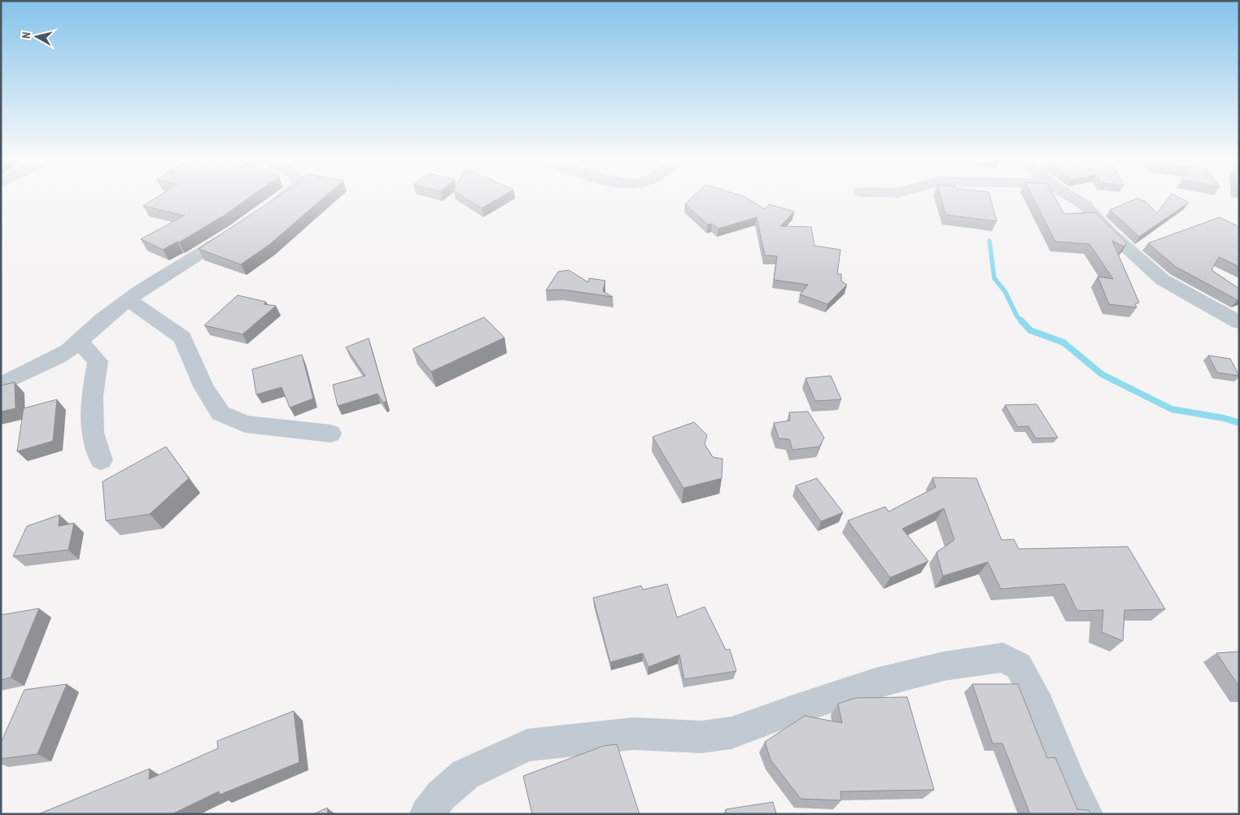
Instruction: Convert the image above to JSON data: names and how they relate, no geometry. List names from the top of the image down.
{
  "north": "left"
}
